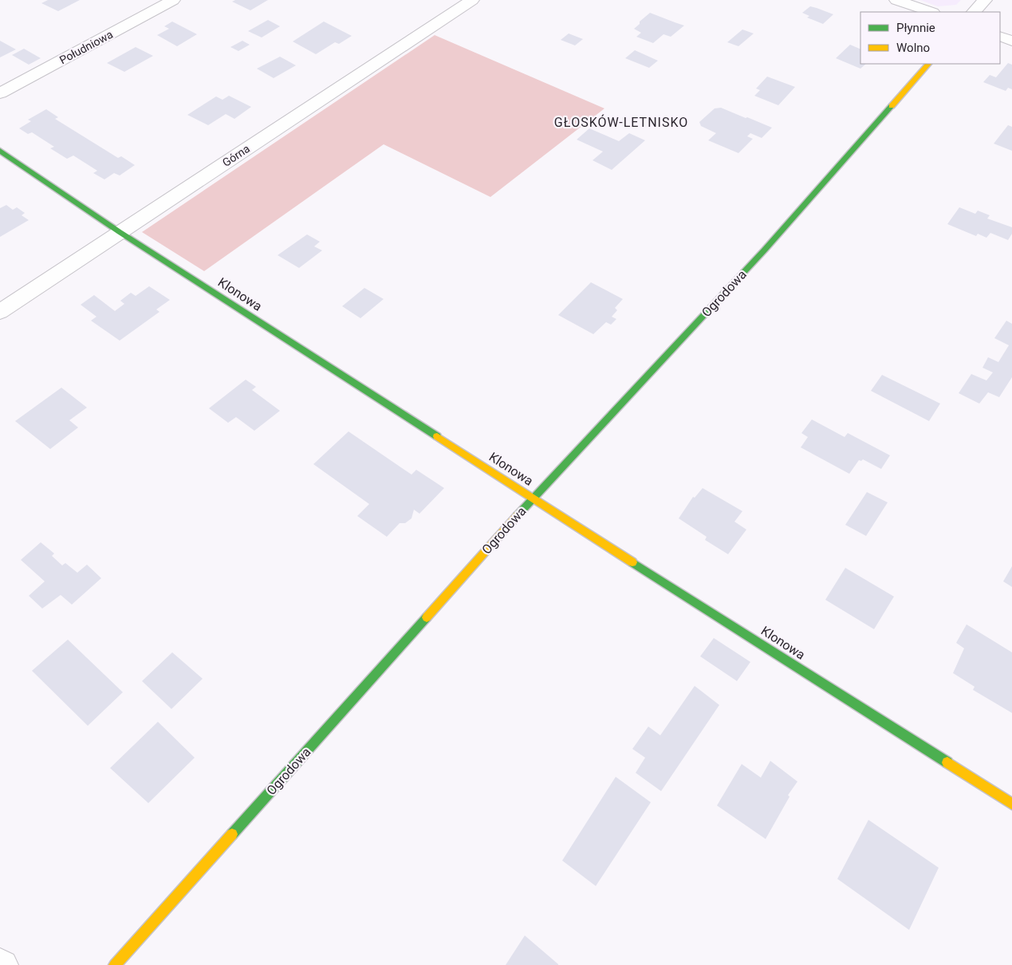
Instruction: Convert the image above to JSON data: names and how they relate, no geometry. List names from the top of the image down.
{
  "streets": {
    "street": [
      "Południowa",
      "Górna",
      "Ogrodowa",
      "Klonowa"
    ]
  },
  "crossings": [
    ["Górna", "Klonowa"],
    ["Ogrodowa", "Klonowa"]
  ],
  "districts": ["GŁOSKÓW-LETNISKO"],
  "legend": ["Płynnie", "Wolno"]
}
